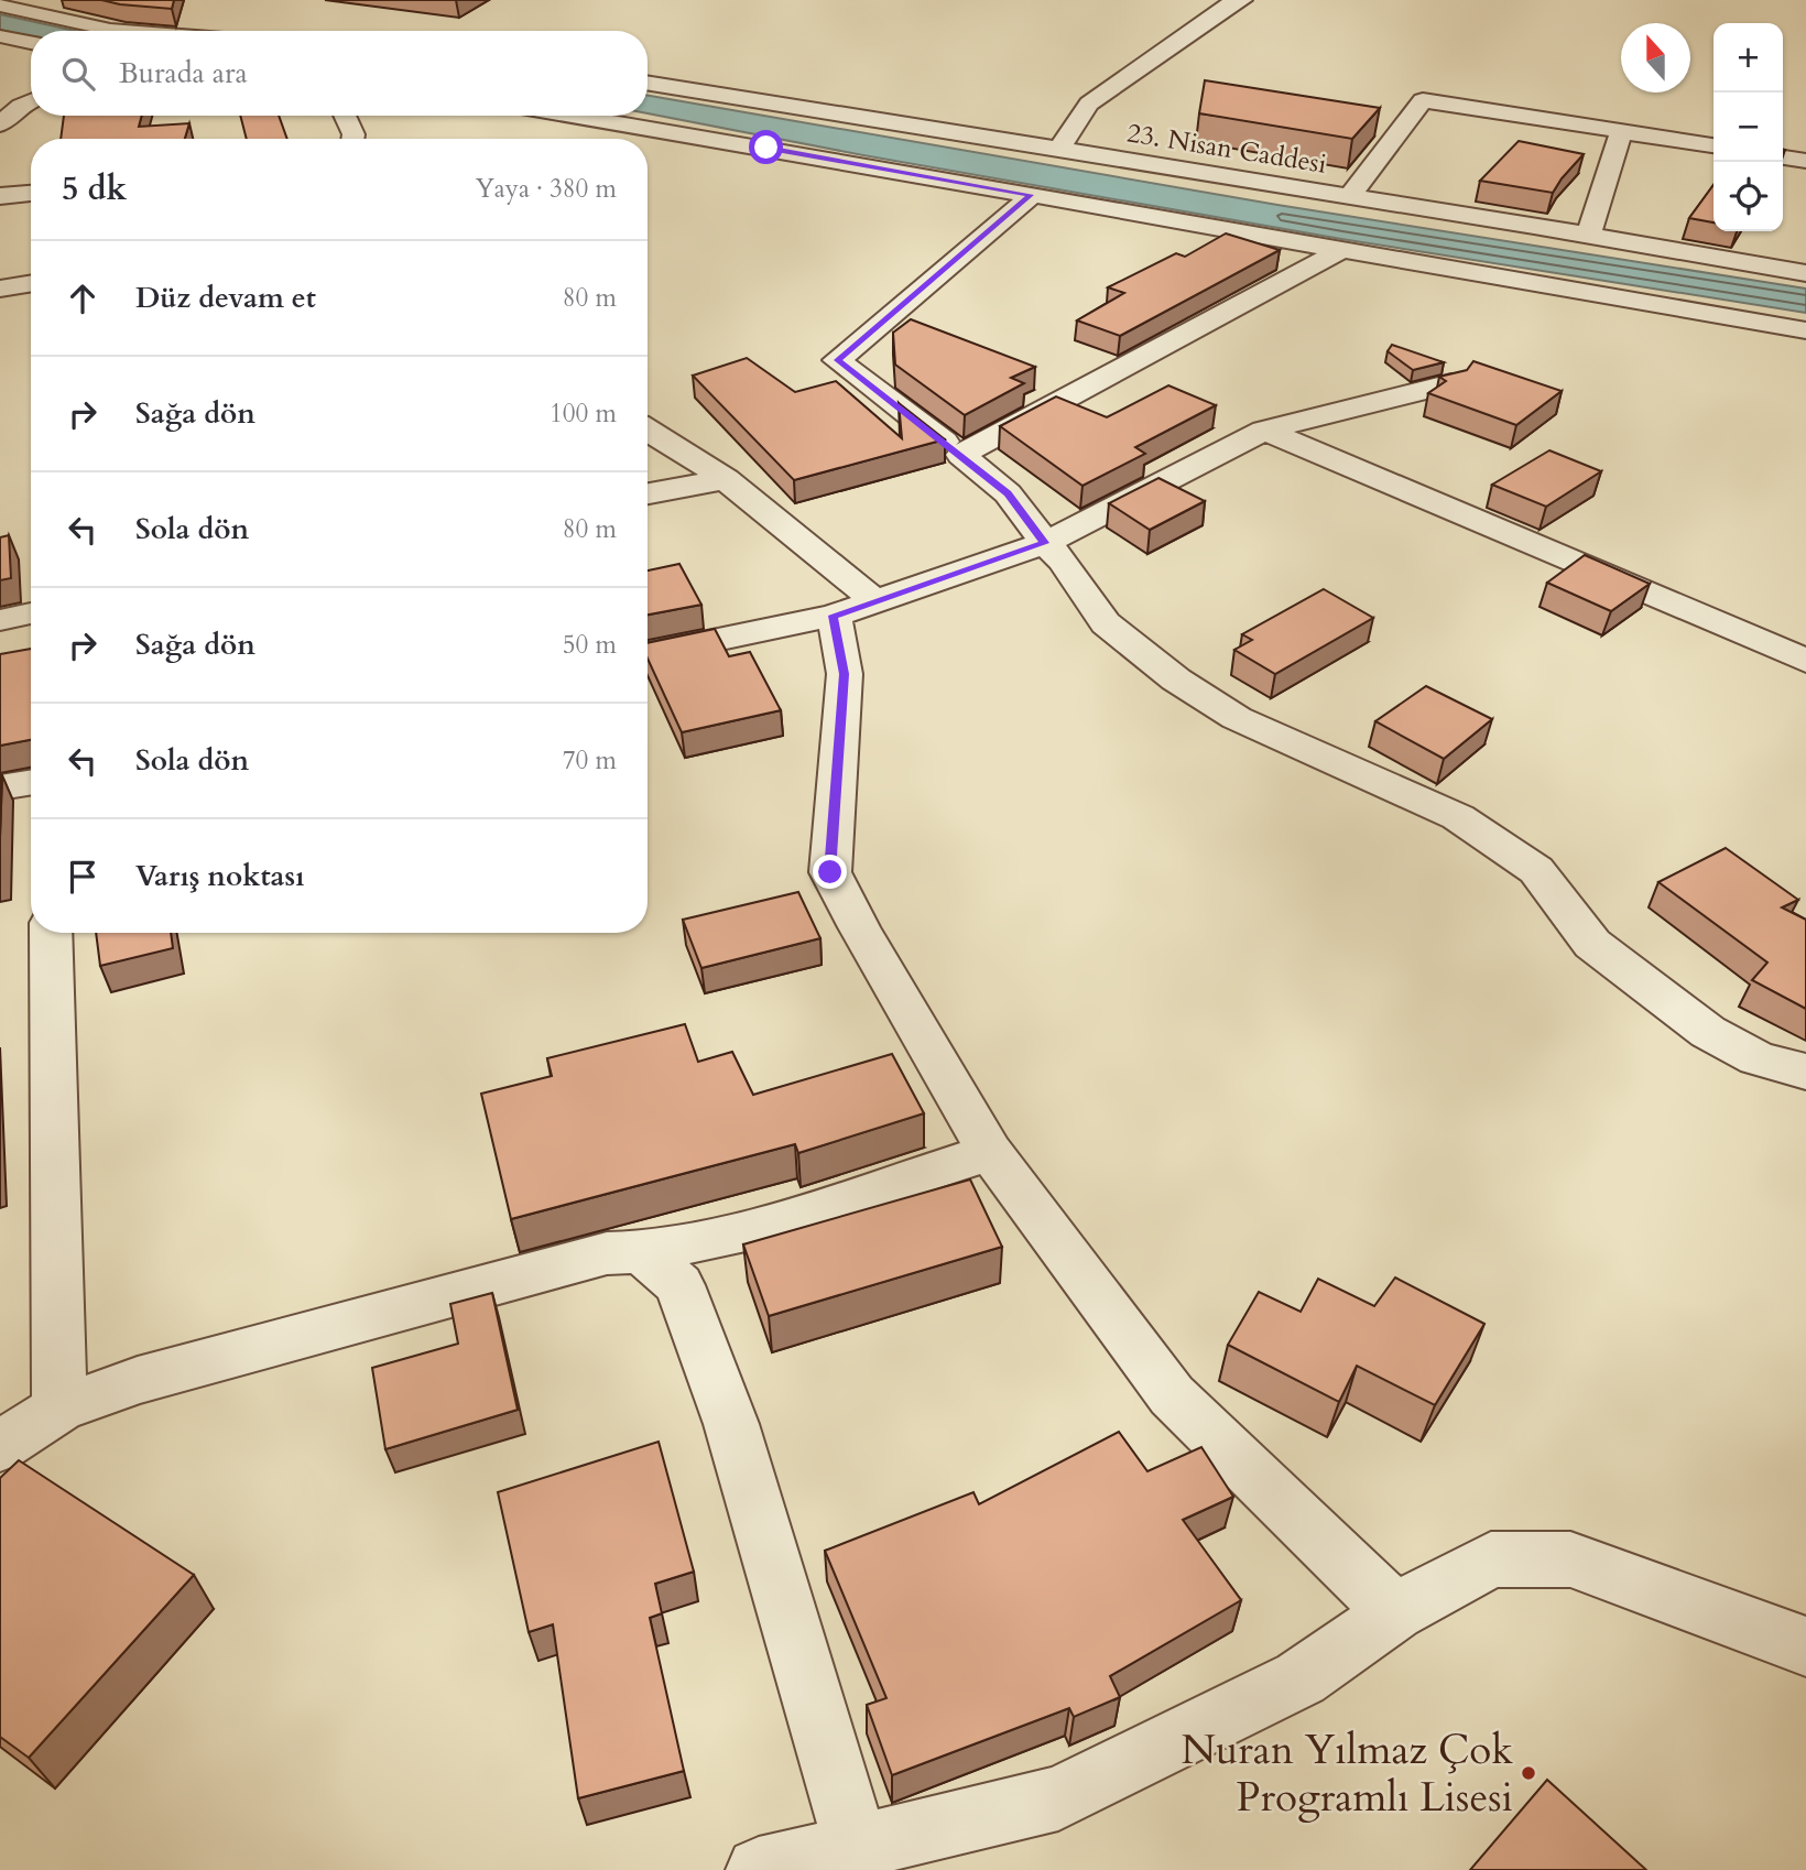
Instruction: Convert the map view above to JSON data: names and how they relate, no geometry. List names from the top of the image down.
{
  "streets": {
    "street": ["23. Nisan Caddesi"]
  },
  "places": ["Nuran Yılmaz Çok Programlı Lisesi"],
  "north": "top",
  "page": {
    "map_buttons": ["+", "−"],
    "search": "Burada ara",
    "heading": ["5 dk", "Yaya · 380 m"],
    "list": [
      ["Düz devam et", "80 m"],
      ["Sağa dön", "100 m"],
      ["Sola dön", "80 m"],
      ["Sağa dön", "50 m"],
      ["Sola dön", "70 m"],
      "Varış noktası"
    ]
  }
}
